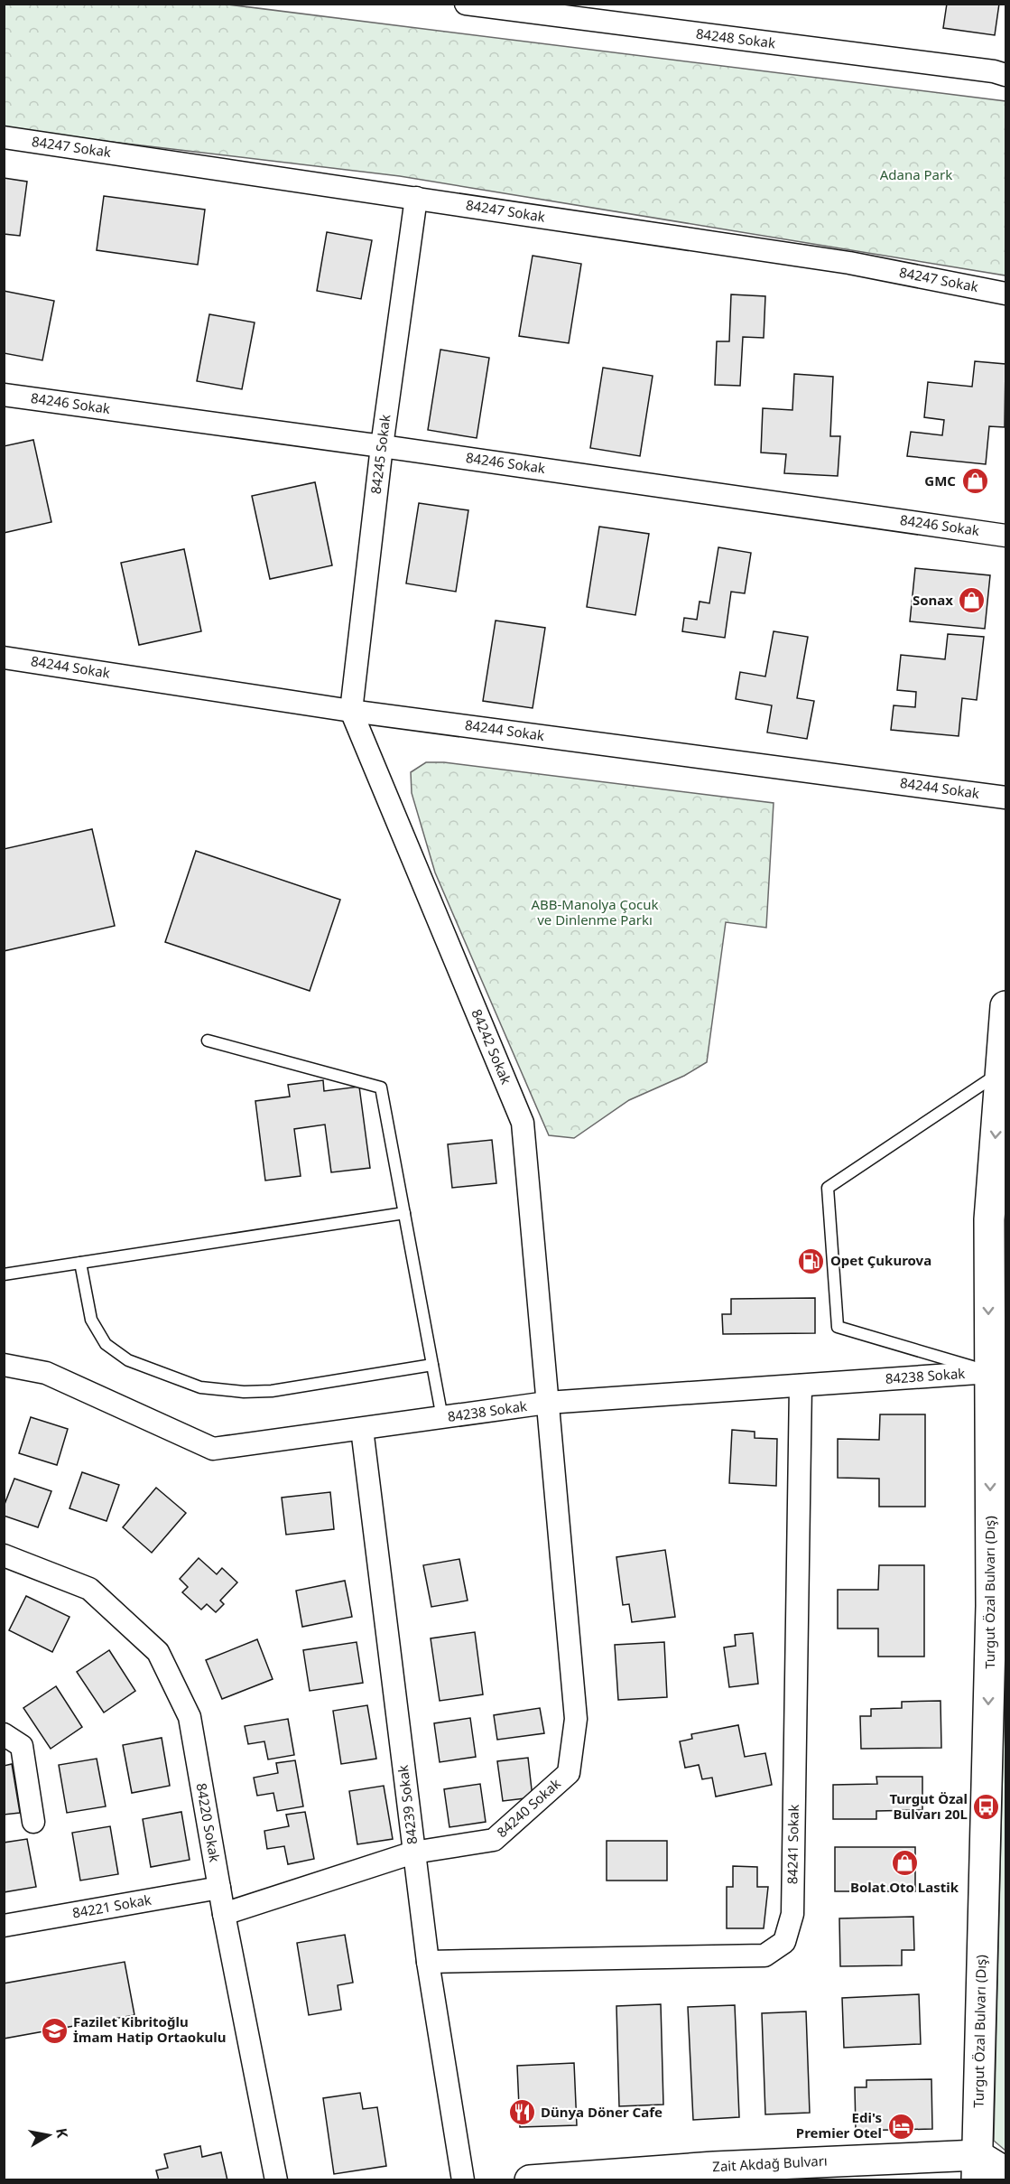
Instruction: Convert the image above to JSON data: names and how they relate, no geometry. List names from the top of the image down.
{
  "streets": {
    "main road": ["Turgut Özal Bulvarı (Dış)", "Zait Akdağ Bulvarı"],
    "street": [
      "84248 Sokak",
      "84247 Sokak",
      "84246 Sokak",
      "84245 Sokak",
      "84244 Sokak",
      "84242 Sokak",
      "84238 Sokak",
      "84239 Sokak",
      "84240 Sokak",
      "84220 Sokak",
      "84241 Sokak",
      "84221 Sokak"
    ]
  },
  "crossings": [
    ["84247 Sokak", "84245 Sokak"],
    ["84246 Sokak", "84245 Sokak"],
    ["84245 Sokak", "84244 Sokak"],
    ["84245 Sokak", "84242 Sokak"],
    ["84244 Sokak", "84242 Sokak"],
    ["84242 Sokak", "84238 Sokak"],
    ["84242 Sokak", "84240 Sokak"],
    ["84238 Sokak", "Turgut Özal Bulvarı (Dış)"],
    ["84238 Sokak", "84239 Sokak"],
    ["84238 Sokak", "84240 Sokak"],
    ["84238 Sokak", "84241 Sokak"],
    ["Turgut Özal Bulvarı (Dış)", "Zait Akdağ Bulvarı"],
    ["84239 Sokak", "84240 Sokak"],
    ["84239 Sokak", "84241 Sokak"],
    ["84240 Sokak", "84220 Sokak"],
    ["84220 Sokak", "84221 Sokak"]
  ],
  "one_way": ["Turgut Özal Bulvarı (Dış)"],
  "parks": ["Adana Park", "ABB-Manolya Çocuk ve Dinlenme Parkı"],
  "places": {
    "shop": ["GMC", "Sonax", "Bolat Oto Lastik"],
    "fuel station": ["Opet Çukurova"],
    "bus stop": ["Turgut Özal Bulvarı 20L"],
    "school or university": ["Fazilet Kibritoğlu İmam Hatip Ortaokulu"],
    "restaurant": ["Dünya Döner Cafe"],
    "hotel": ["Edi's Premier Otel"]
  },
  "north": "right"
}
